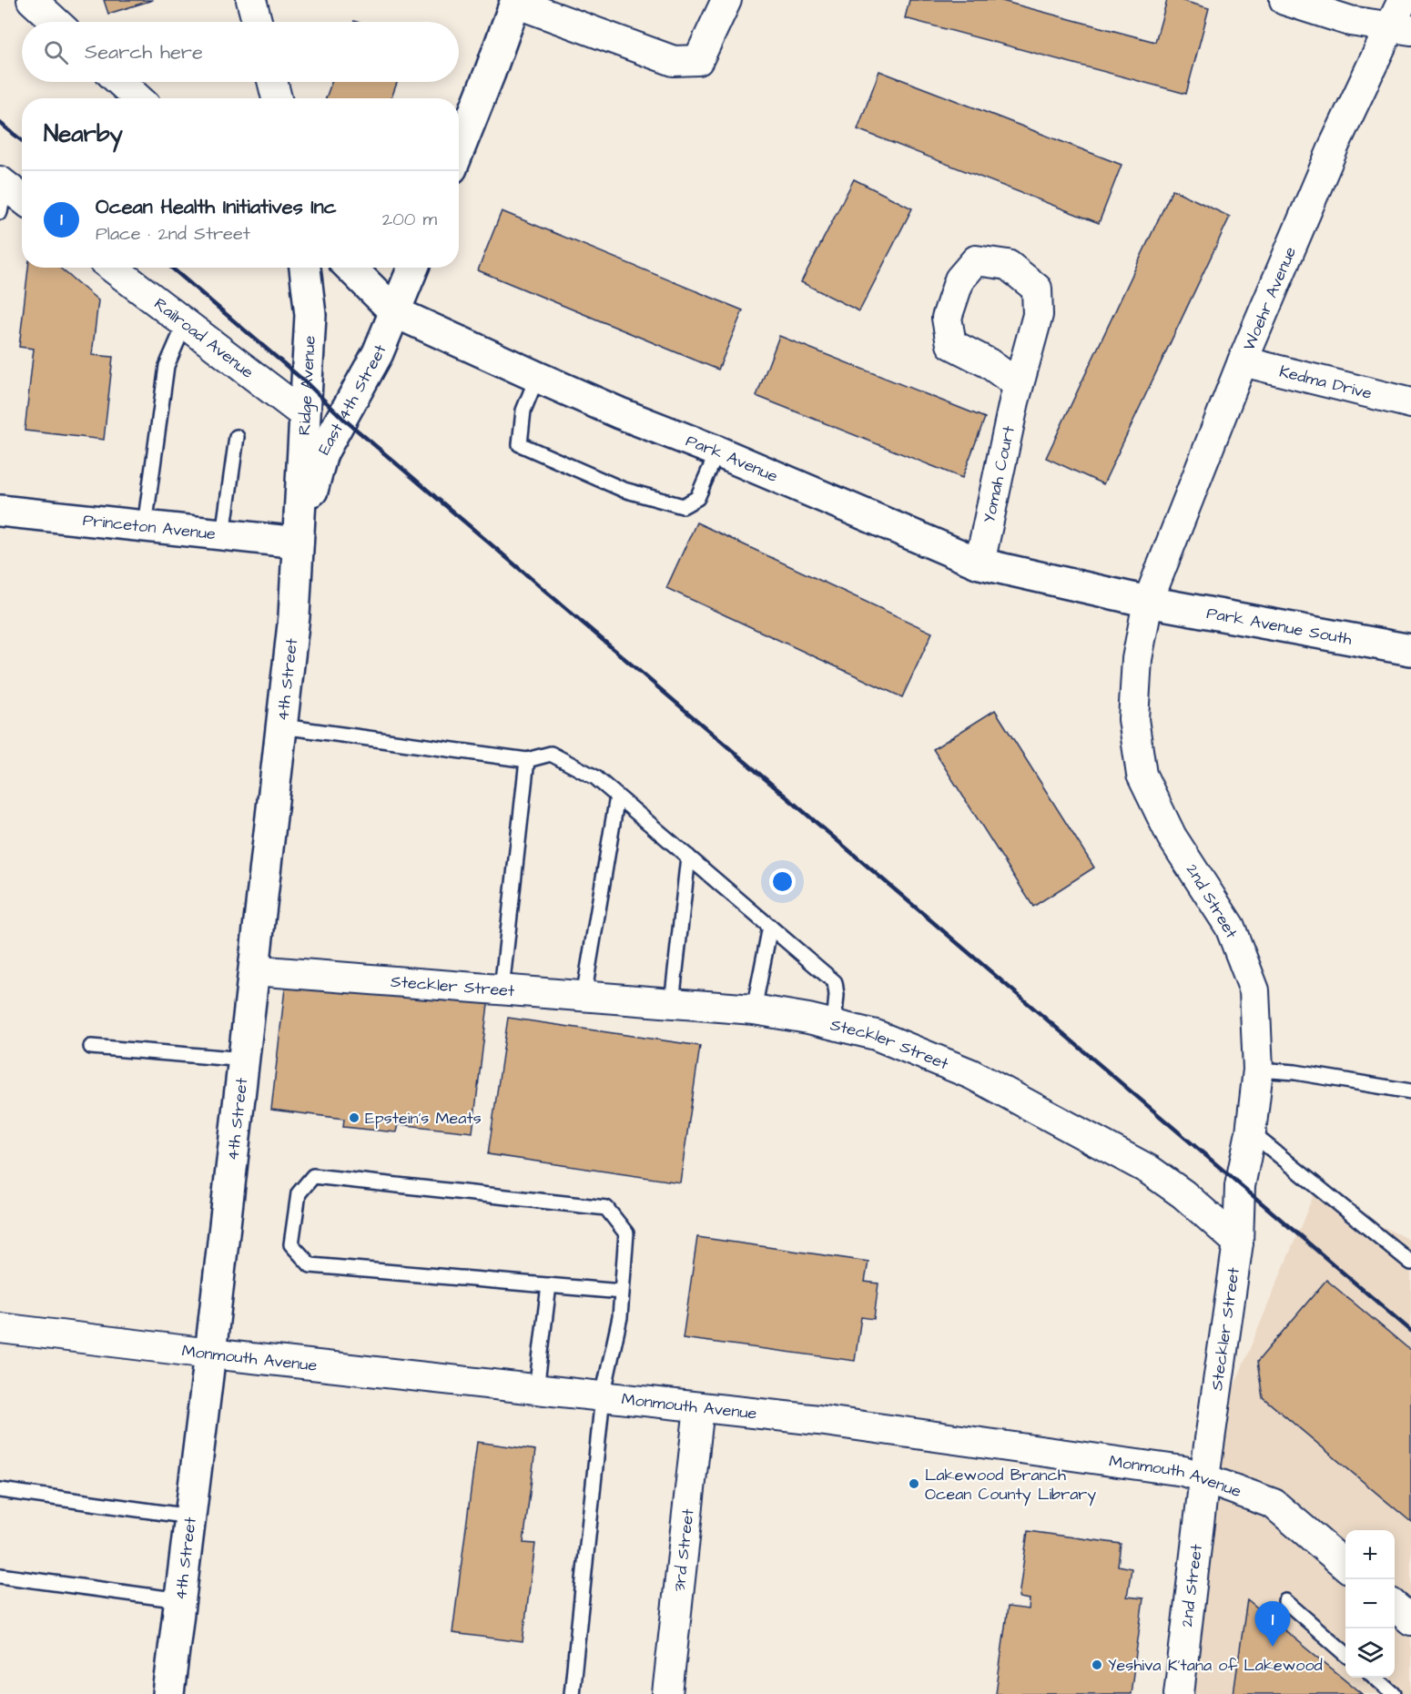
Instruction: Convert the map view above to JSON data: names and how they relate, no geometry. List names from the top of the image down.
{
  "streets": {
    "street": [
      "Woehr Avenue",
      "Railroad Avenue",
      "Kedma Drive",
      "Ridge Avenue",
      "East 4th Street",
      "Park Avenue",
      "Yomah Court",
      "Princeton Avenue",
      "Park Avenue South",
      "4th Street",
      "2nd Street",
      "Steckler Street",
      "Monmouth Avenue",
      "3rd Street"
    ]
  },
  "crossings": [
    ["Woehr Avenue", "Kedma Drive"],
    ["Woehr Avenue", "Park Avenue"],
    ["Woehr Avenue", "Park Avenue South"],
    ["Woehr Avenue", "2nd Street"],
    ["Railroad Avenue", "Ridge Avenue"],
    ["Ridge Avenue", "East 4th Street"],
    ["Ridge Avenue", "Princeton Avenue"],
    ["Ridge Avenue", "4th Street"],
    ["East 4th Street", "Park Avenue"],
    ["East 4th Street", "Princeton Avenue"],
    ["East 4th Street", "4th Street"],
    ["Park Avenue", "Yomah Court"],
    ["Park Avenue", "Park Avenue South"],
    ["Park Avenue", "2nd Street"],
    ["Princeton Avenue", "4th Street"],
    ["Park Avenue South", "2nd Street"],
    ["4th Street", "Steckler Street"],
    ["4th Street", "Monmouth Avenue"],
    ["2nd Street", "Steckler Street"],
    ["2nd Street", "Monmouth Avenue"],
    ["Steckler Street", "Monmouth Avenue"],
    ["Monmouth Avenue", "3rd Street"]
  ],
  "places": ["Epstein's Meats", "Lakewood Branch Ocean County Library", "Yeshiva K'tana of Lakewood"],
  "page": {
    "search": "Search here",
    "heading": "Nearby",
    "list": [
      {
        "mark": "1",
        "name": "Ocean Health Initiatives Inc",
        "note": "Place · 2nd Street",
        "value": "200 m"
      }
    ],
    "map_buttons": ["+", "−"],
    "pins": "1"
  }
}
